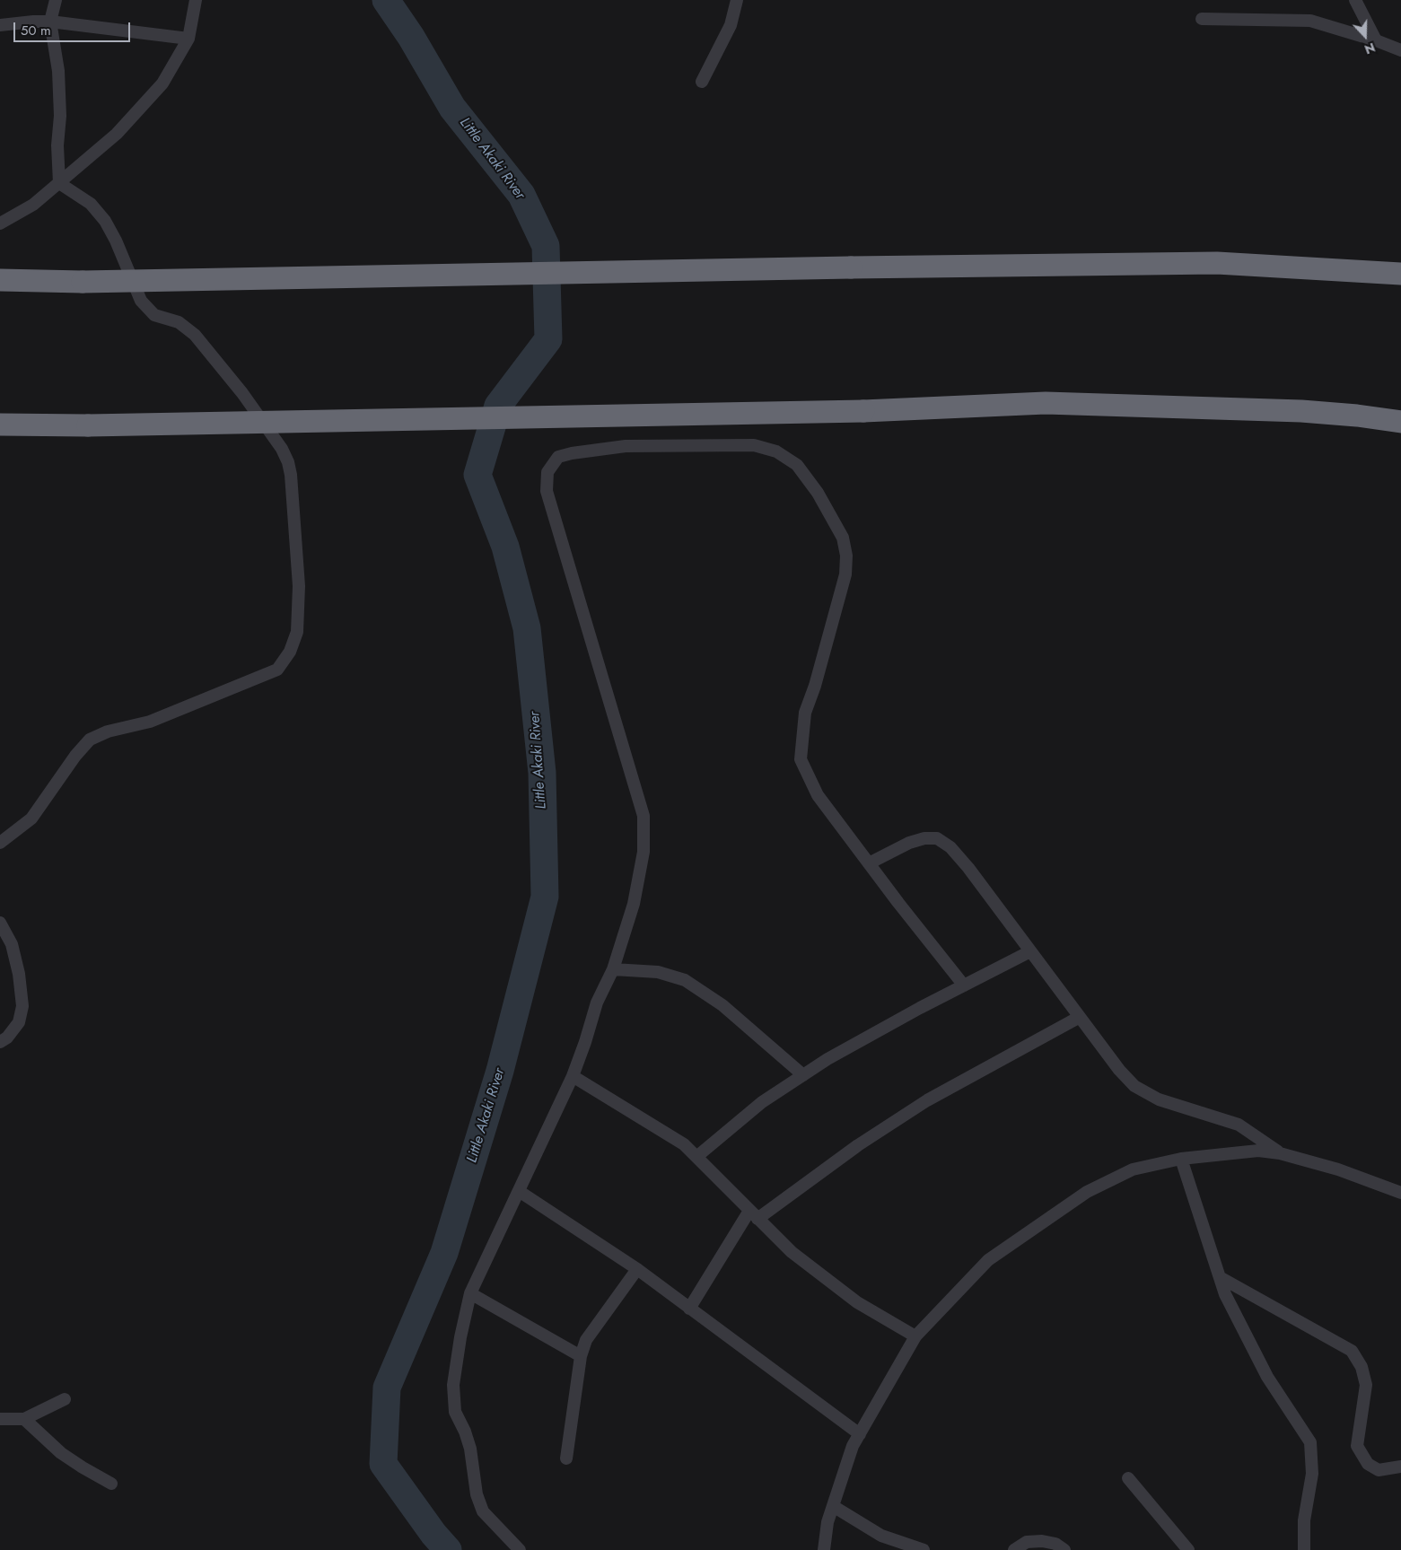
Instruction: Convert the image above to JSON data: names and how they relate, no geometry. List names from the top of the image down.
{
  "water": ["Little Akaki River"],
  "scale_bar": "50 m",
  "north": "bottom"
}
